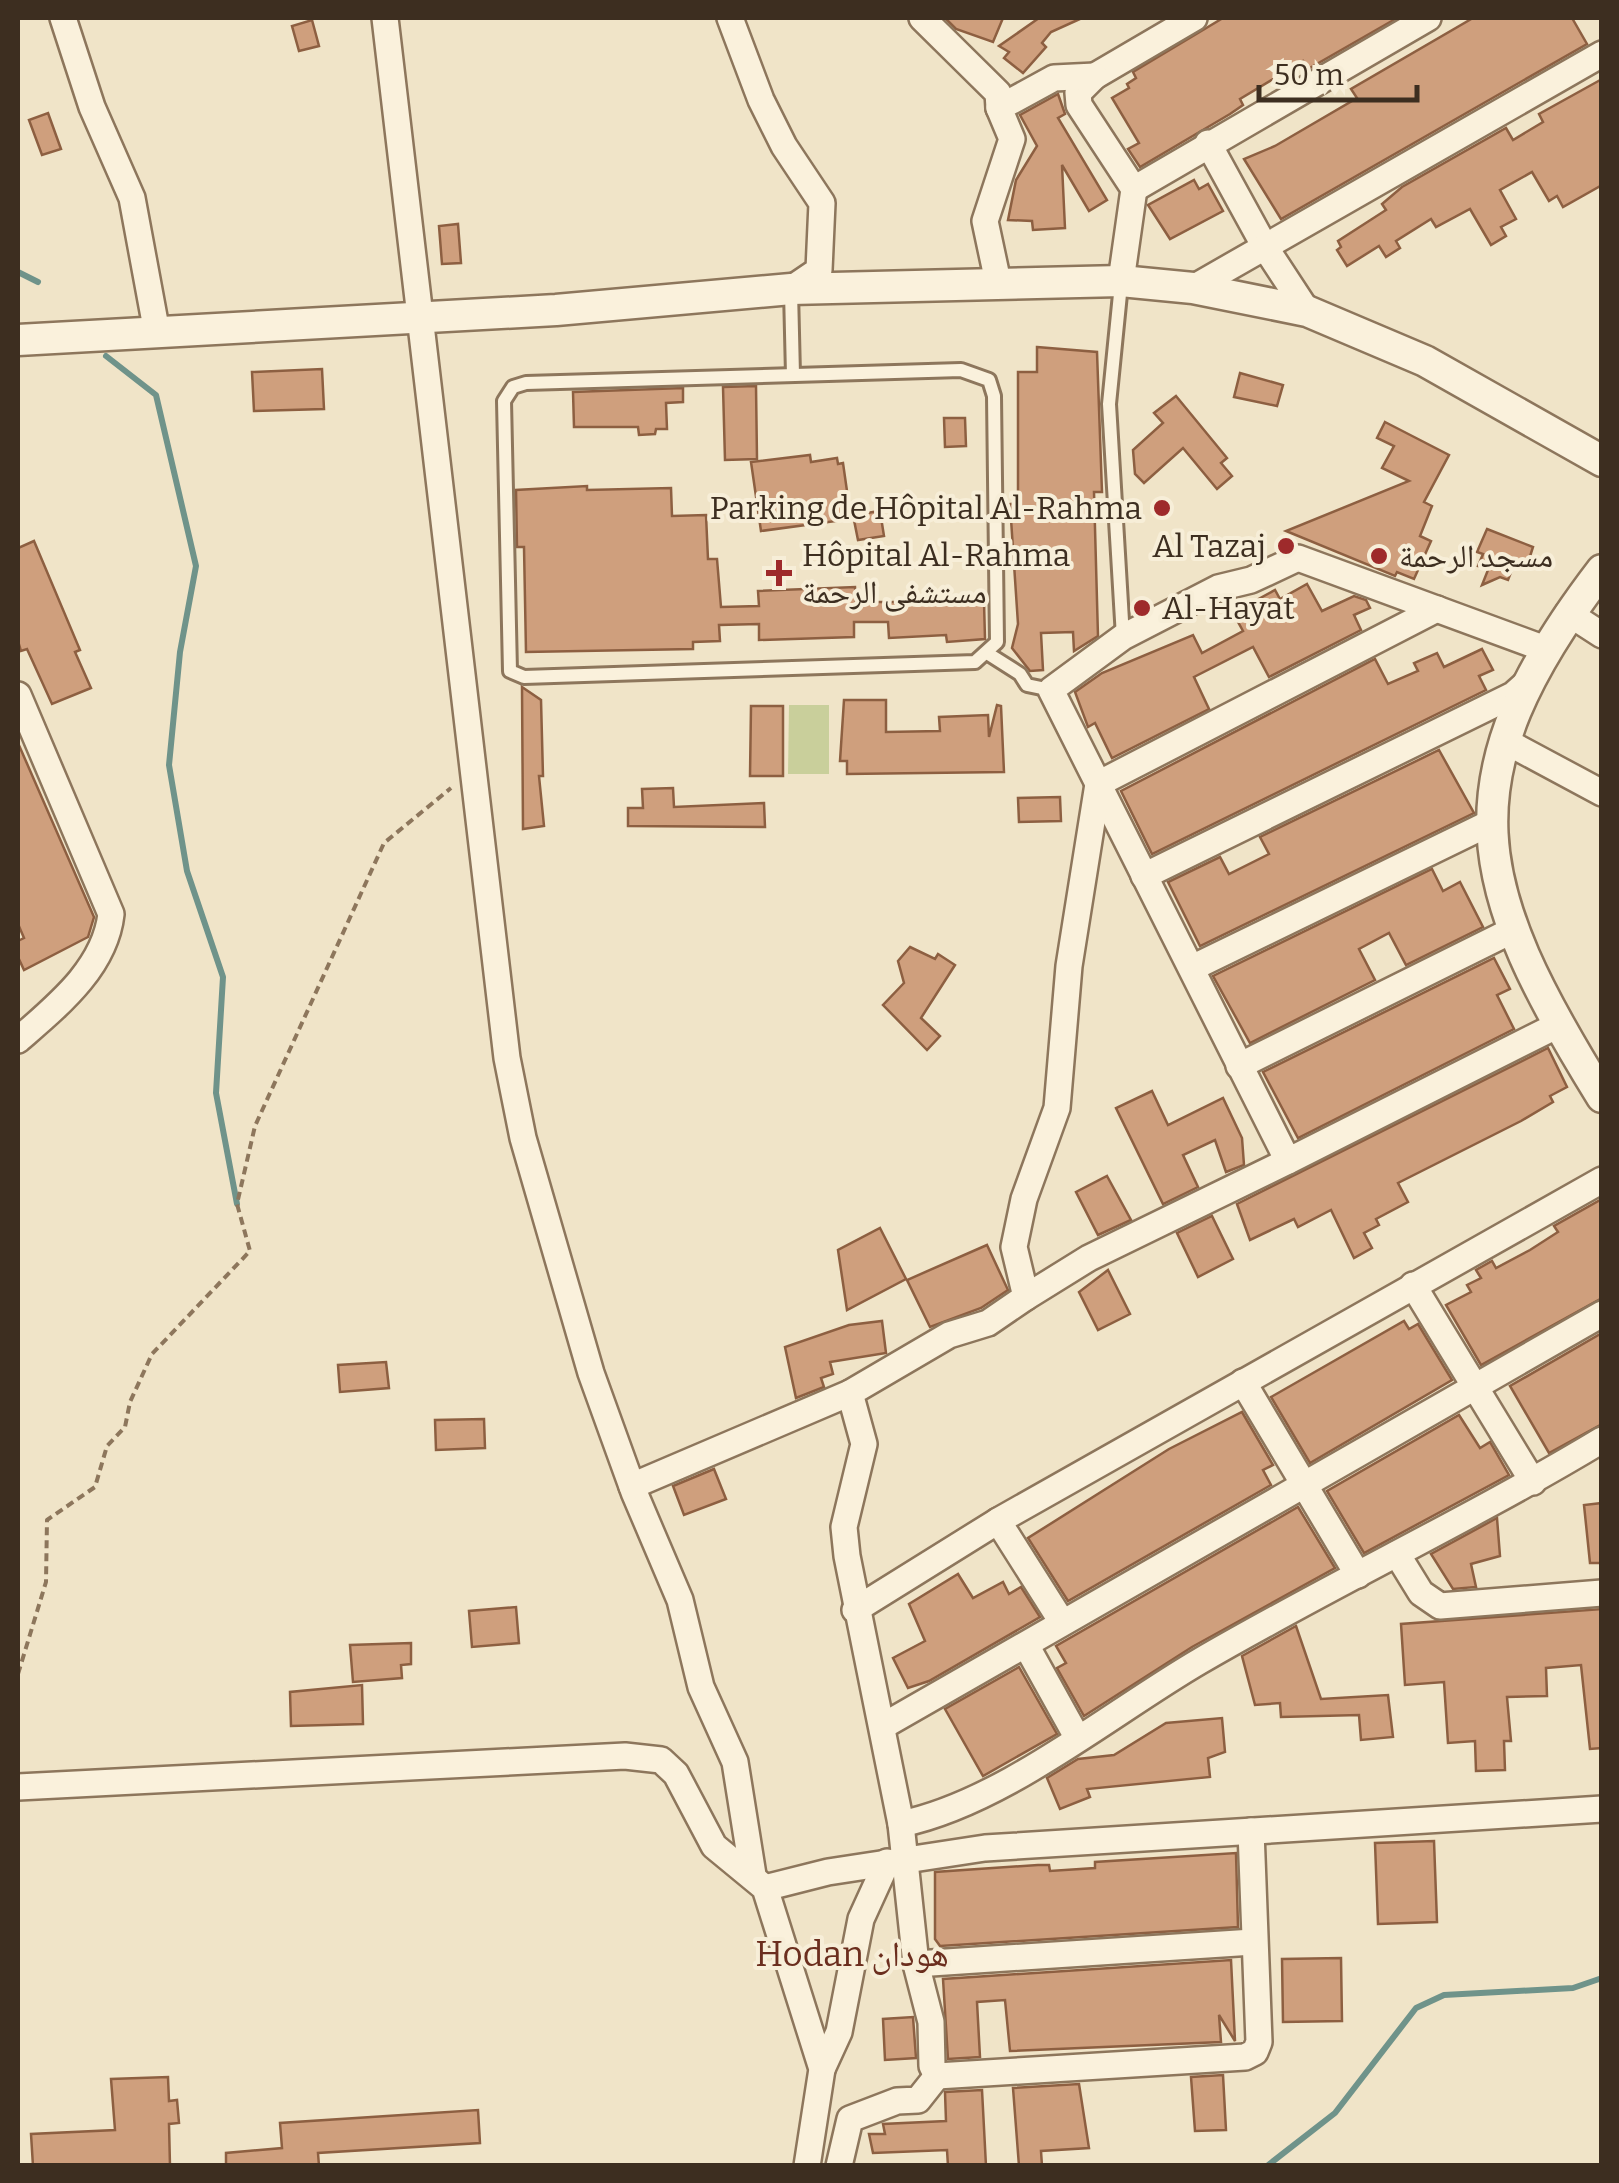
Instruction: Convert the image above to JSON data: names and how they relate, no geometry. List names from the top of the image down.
{
  "districts": ["Hodan هودان"],
  "places": {
    "other": [
      "Parking de Hôpital Al-Rahma",
      "Al Tazaj",
      "مسجد الرحمة",
      "Al-Hayat"
    ],
    "health": ["Hôpital Al-Rahma مستشفى الرحمة"]
  },
  "scale_bar": "50 m"
}
